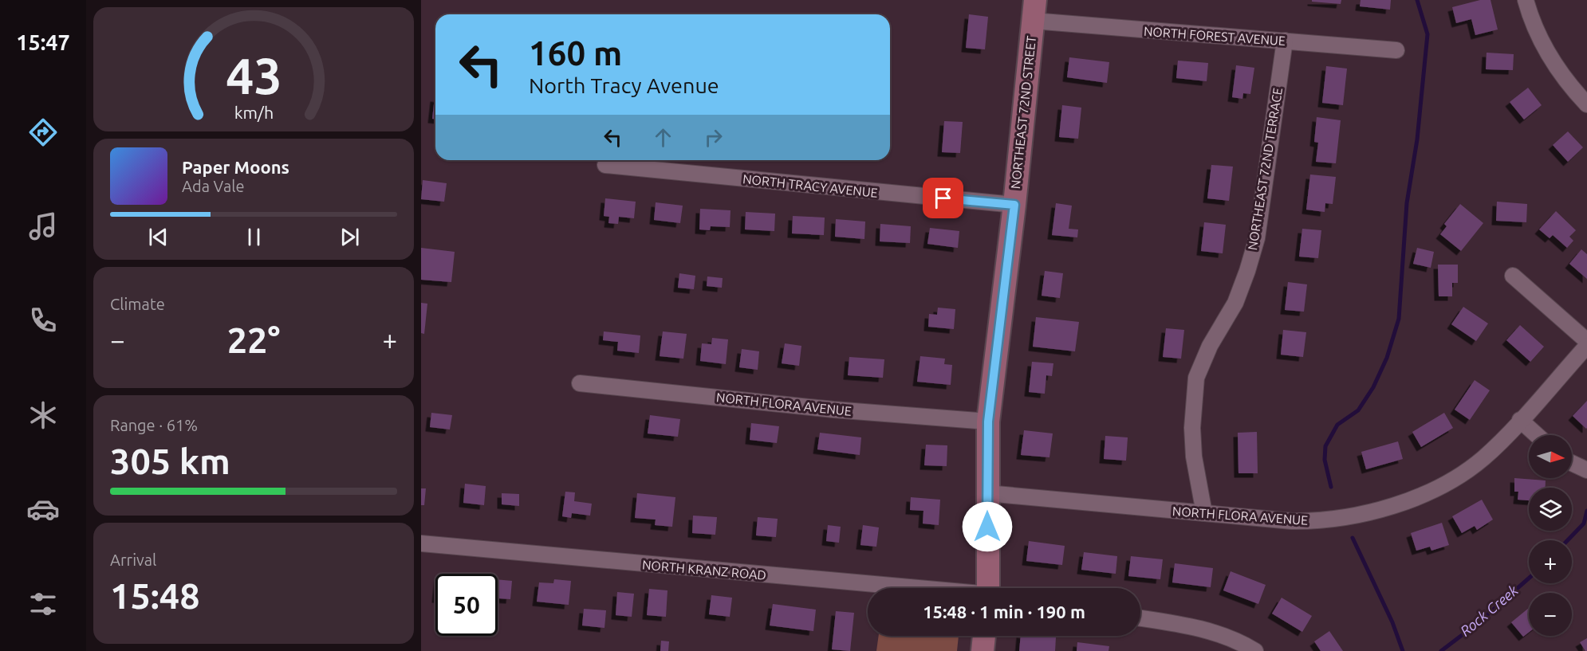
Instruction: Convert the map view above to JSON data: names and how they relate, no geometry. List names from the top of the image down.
{
  "streets": {
    "main road": ["NORTHEAST 72ND STREET"],
    "street": [
      "NORTH FOREST AVENUE",
      "NORTHEAST 72ND TERRACE",
      "NORTH TRACY AVENUE",
      "NORTH FLORA AVENUE",
      "NORTH KRANZ ROAD"
    ]
  },
  "crossings": [
    ["NORTH FOREST AVENUE", "NORTHEAST 72ND STREET"],
    ["NORTH FOREST AVENUE", "NORTHEAST 72ND TERRACE"],
    ["NORTHEAST 72ND STREET", "NORTH TRACY AVENUE"],
    ["NORTHEAST 72ND STREET", "NORTH FLORA AVENUE"],
    ["NORTHEAST 72ND TERRACE", "NORTH FLORA AVENUE"]
  ],
  "water": ["Rock Creek"],
  "north": "right",
  "page": {
    "tabs": "15:47",
    "turn": ["160 m", "North Tracy Avenue"],
    "song": ["Paper Moons", "Ada Vale"],
    "tile": [
      "Climate",
      ["Range · 61%", "305 km"],
      ["Arrival", "15:48"]
    ],
    "heat": ["−", "22°", "+"],
    "map_buttons": ["+", "−"],
    "limit": "50",
    "trip": "15:48 · 1 min · 190 m",
    "gauge": ["43", "km/h"]
  }
}
